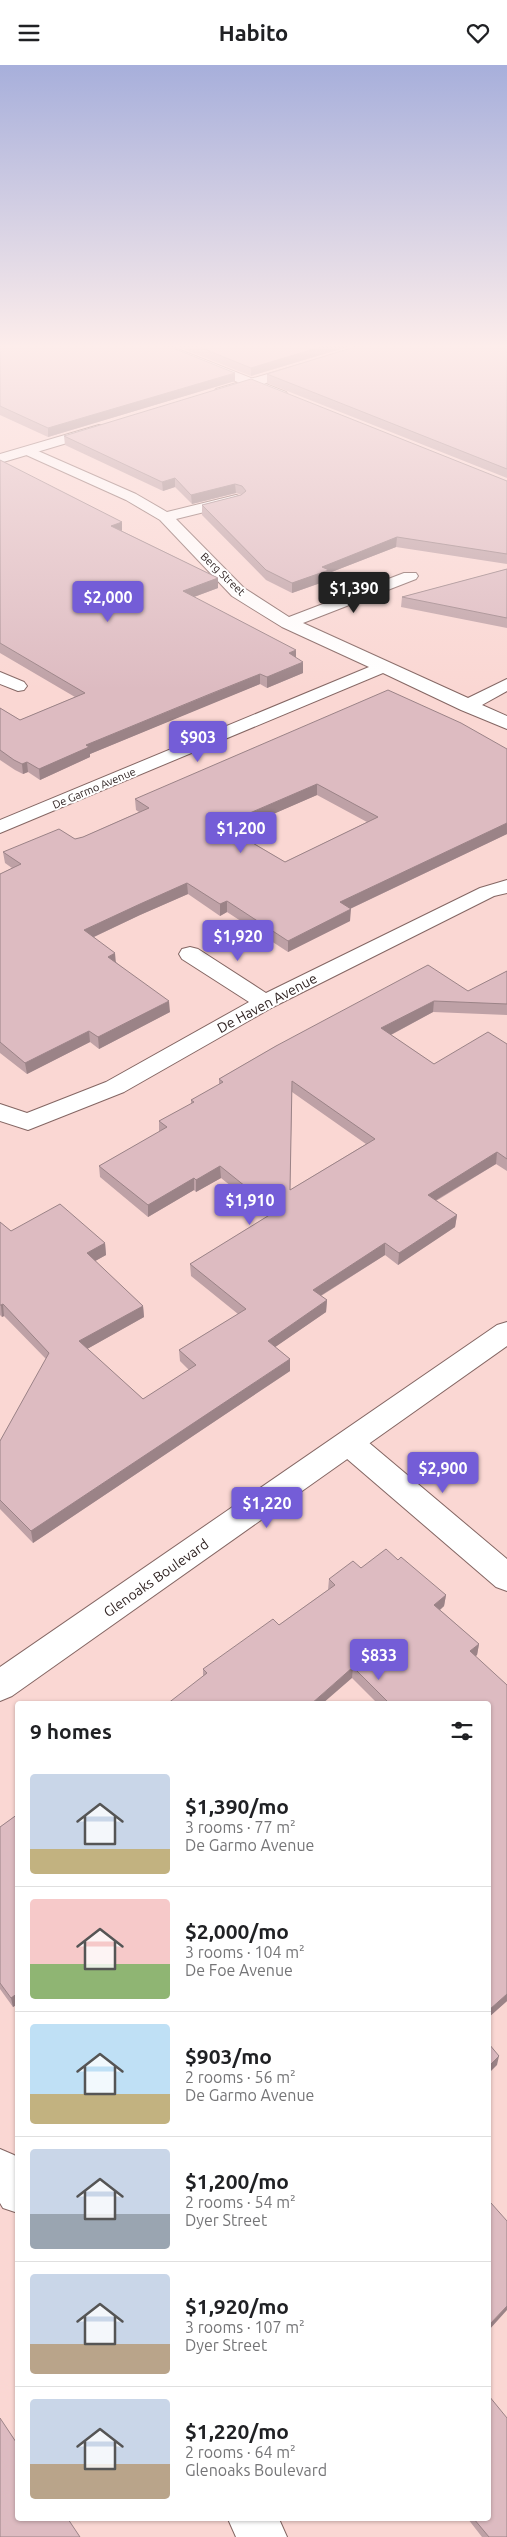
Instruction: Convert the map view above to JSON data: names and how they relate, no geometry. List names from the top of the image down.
{
  "streets": {
    "street": [
      "Berg Street",
      "De Garmo Avenue",
      "De Haven Avenue",
      "Glenoaks Boulevard"
    ]
  },
  "crossings": [
    ["Berg Street", "De Garmo Avenue"]
  ],
  "page": {
    "header": "Habito",
    "price": [
      "$1,390",
      "$2,000",
      "$903",
      "$1,200",
      "$1,920",
      "$1,910",
      "$2,900",
      "$1,220",
      "$833"
    ],
    "heading": "9 homes",
    "list": [
      {
        "name": "$1,390/mo",
        "note": "3 rooms · 77 m² · De Garmo Avenue"
      },
      {
        "name": "$2,000/mo",
        "note": "3 rooms · 104 m² · De Foe Avenue"
      },
      {
        "name": "$903/mo",
        "note": "2 rooms · 56 m² · De Garmo Avenue"
      },
      {
        "name": "$1,200/mo",
        "note": "2 rooms · 54 m² · Dyer Street"
      },
      {
        "name": "$1,920/mo",
        "note": "3 rooms · 107 m² · Dyer Street"
      },
      {
        "name": "$1,220/mo",
        "note": "2 rooms · 64 m² · Glenoaks Boulevard"
      }
    ]
  }
}
